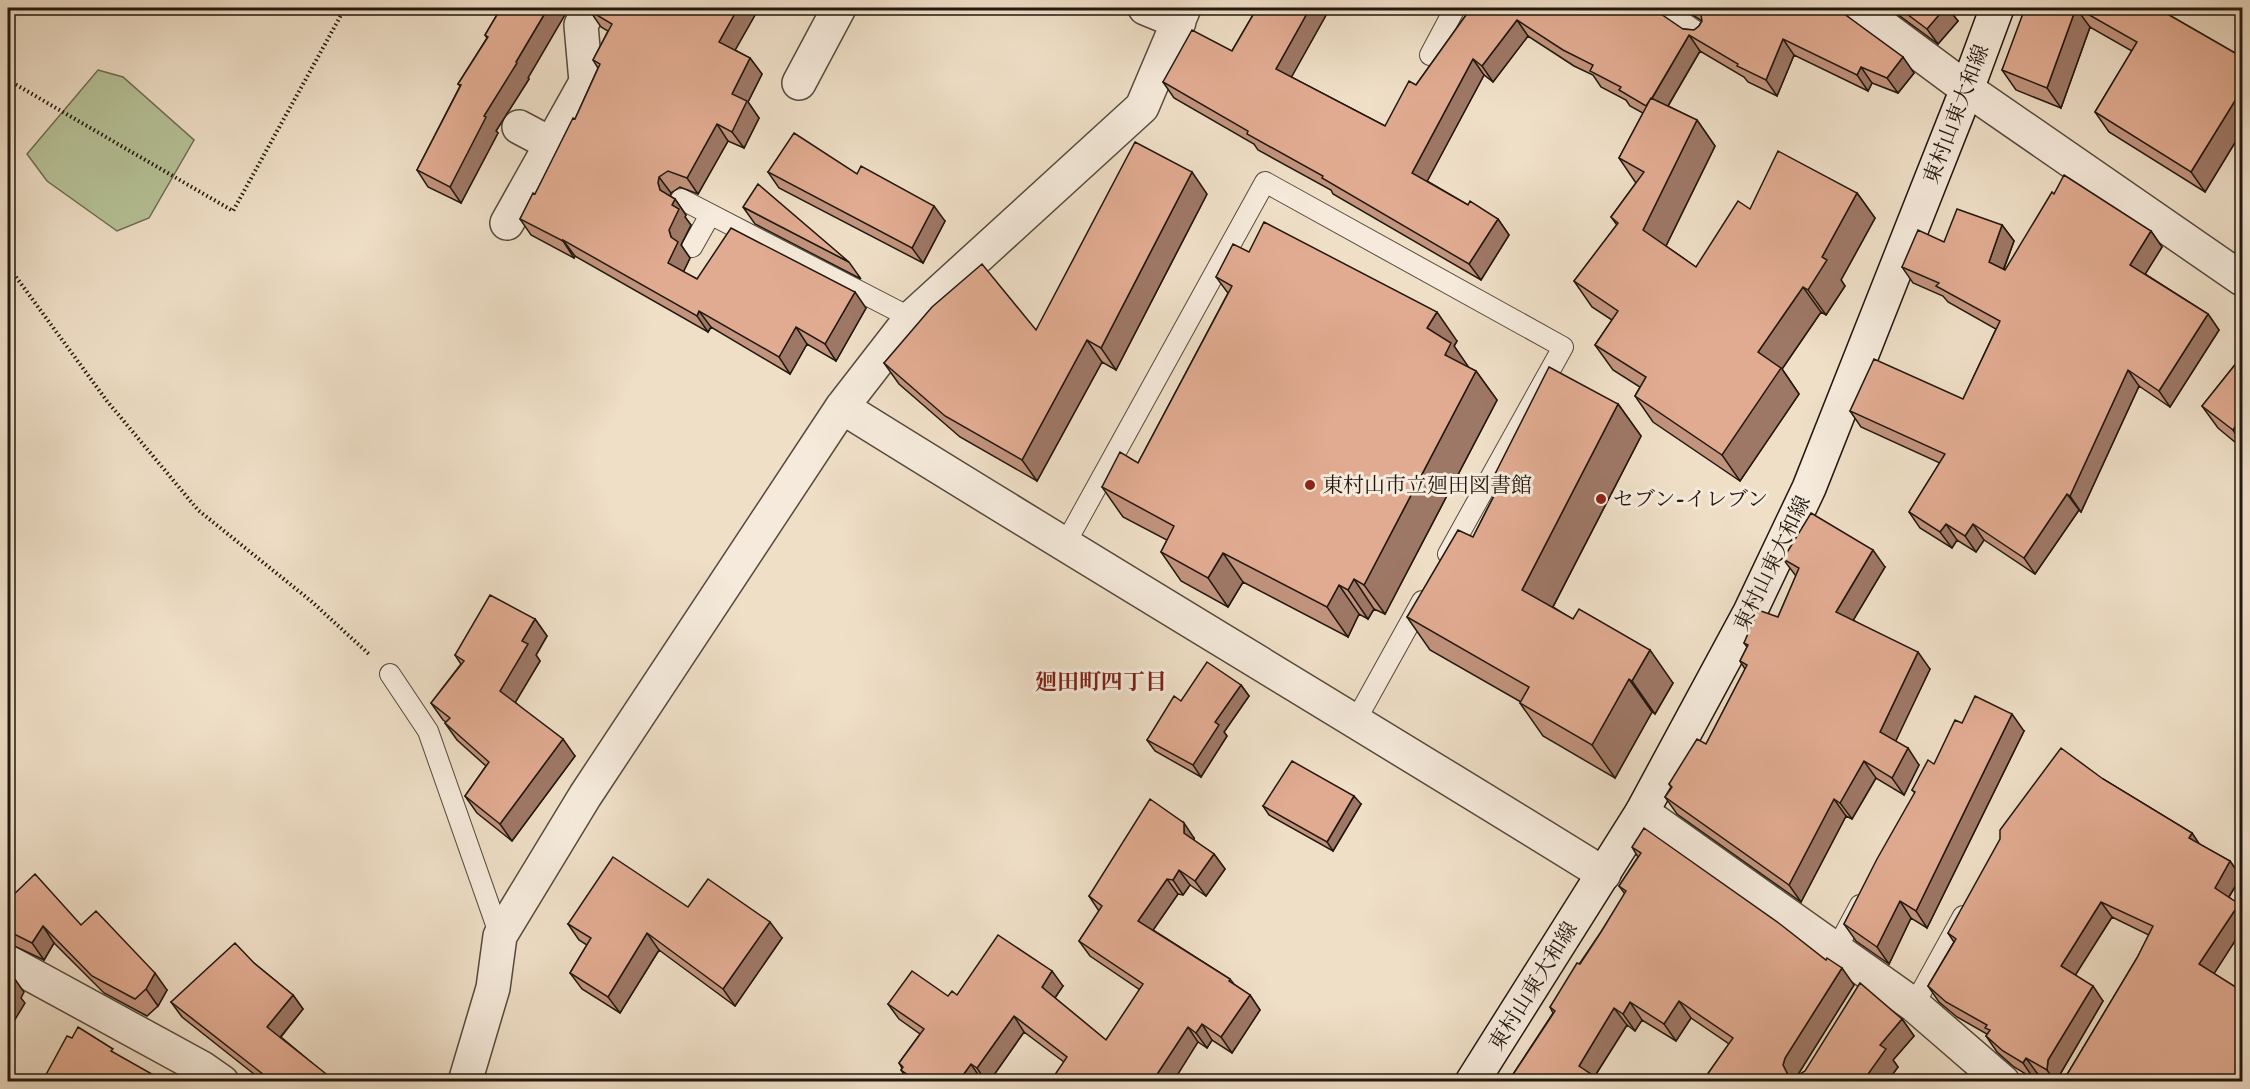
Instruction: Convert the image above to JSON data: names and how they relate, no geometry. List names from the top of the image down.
{
  "streets": {
    "street": ["東村山東大和線"]
  },
  "districts": ["廻田町四丁目"],
  "places": ["東村山市立廻田図書館", "セブン-イレブン"]
}
